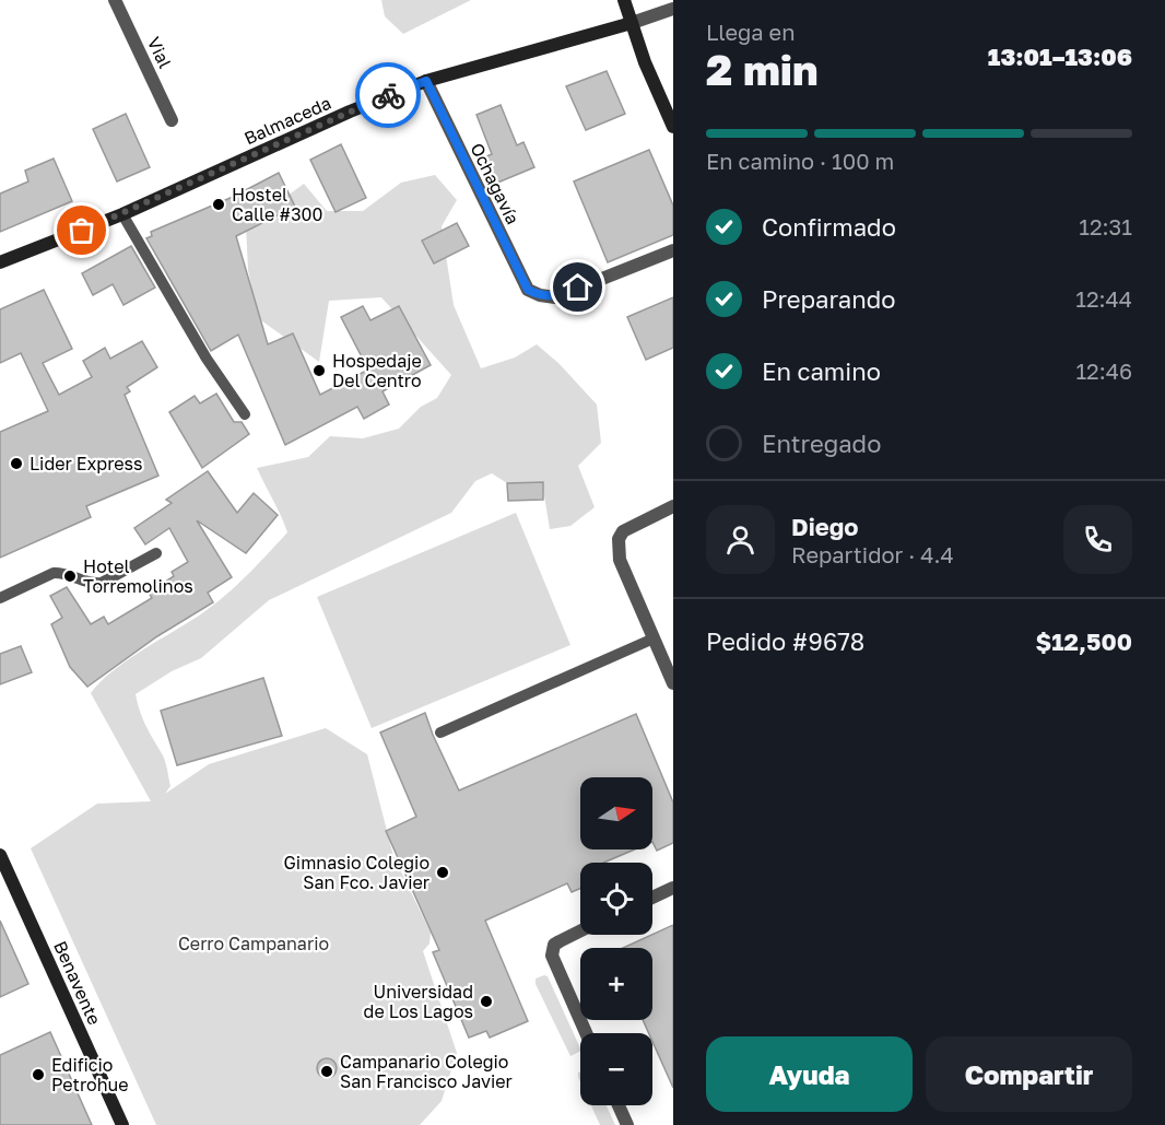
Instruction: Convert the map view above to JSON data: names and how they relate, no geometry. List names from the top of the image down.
{
  "streets": {
    "street": [
      "Vial",
      "Balmaceda",
      "Ochagavía",
      "Benavente"
    ]
  },
  "crossings": [
    ["Balmaceda", "Ochagavía"]
  ],
  "parks": ["Cerro Campanario"],
  "places": [
    "Hostel Calle #300",
    "Hospedaje Del Centro",
    "Lider Express",
    "Hotel Torremolinos",
    "Gimnasio Colegio San Fco. Javier",
    "Universidad de Los Lagos",
    "Campanario Colegio San Francisco Javier",
    "Edificio Petrohue"
  ],
  "north": "right",
  "page": {
    "heading": ["2 min", "Llega en", "13:01–13:06"],
    "panel": [
      "Diego",
      "Repartidor · 4.4",
      "Pedido #9678",
      "$12,500"
    ],
    "bar": "En camino · 100 m",
    "list": [
      ["Confirmado", "12:31"],
      ["Preparando", "12:44"],
      ["En camino", "12:46"],
      "Entregado"
    ],
    "map_buttons": ["+", "−"],
    "buttons": ["Ayuda", "Compartir"]
  }
}
